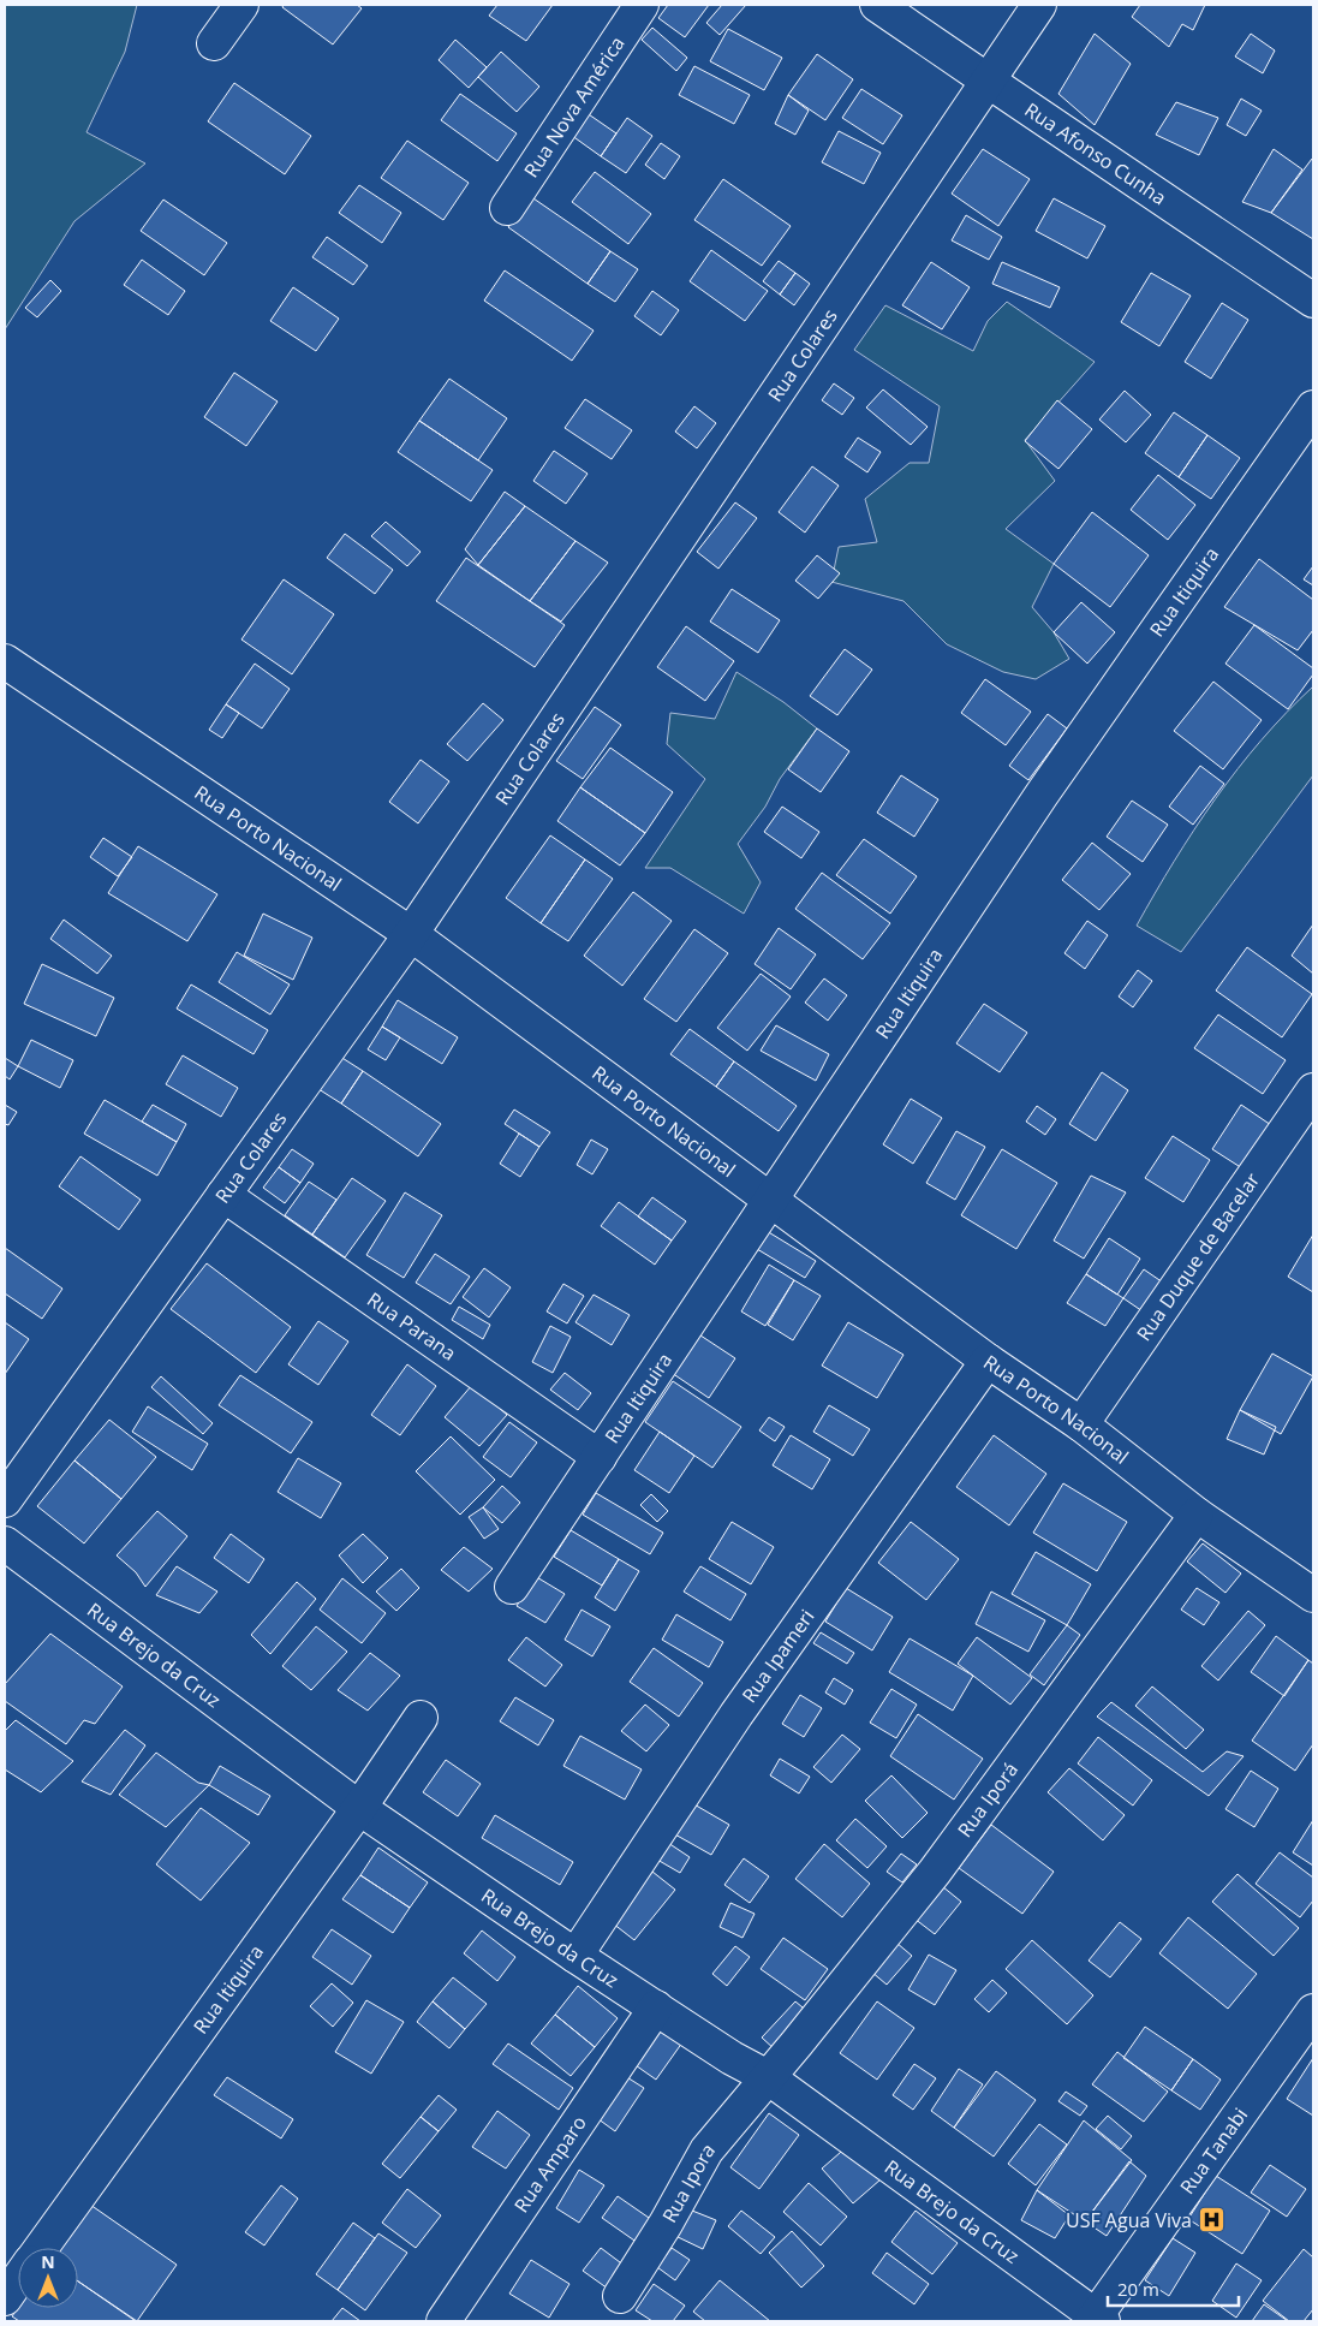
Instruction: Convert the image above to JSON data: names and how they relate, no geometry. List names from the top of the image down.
{
  "streets": {
    "street": [
      "Rua Nova América",
      "Rua Afonso Cunha",
      "Rua Colares",
      "Rua Itiquira",
      "Rua Porto Nacional",
      "Rua Duque de Bacelar",
      "Rua Parana",
      "Rua Brejo da Cruz",
      "Rua Ipameri",
      "Rua Iporá",
      "Rua Tanabi",
      "Rua Amparo",
      "Rua Ipora"
    ]
  },
  "crossings": [
    ["Rua Afonso Cunha", "Rua Colares"],
    ["Rua Colares", "Rua Porto Nacional"],
    ["Rua Colares", "Rua Parana"],
    ["Rua Itiquira", "Rua Porto Nacional"],
    ["Rua Itiquira", "Rua Parana"],
    ["Rua Itiquira", "Rua Brejo da Cruz"],
    ["Rua Porto Nacional", "Rua Duque de Bacelar"],
    ["Rua Porto Nacional", "Rua Ipameri"],
    ["Rua Porto Nacional", "Rua Iporá"],
    ["Rua Brejo da Cruz", "Rua Ipameri"],
    ["Rua Brejo da Cruz", "Rua Iporá"],
    ["Rua Brejo da Cruz", "Rua Tanabi"],
    ["Rua Brejo da Cruz", "Rua Amparo"],
    ["Rua Brejo da Cruz", "Rua Ipora"],
    ["Rua Iporá", "Rua Ipora"]
  ],
  "places": {
    "hospital": ["USF Agua Viva"]
  },
  "scale_bar": "20 m",
  "north": "top"
}
